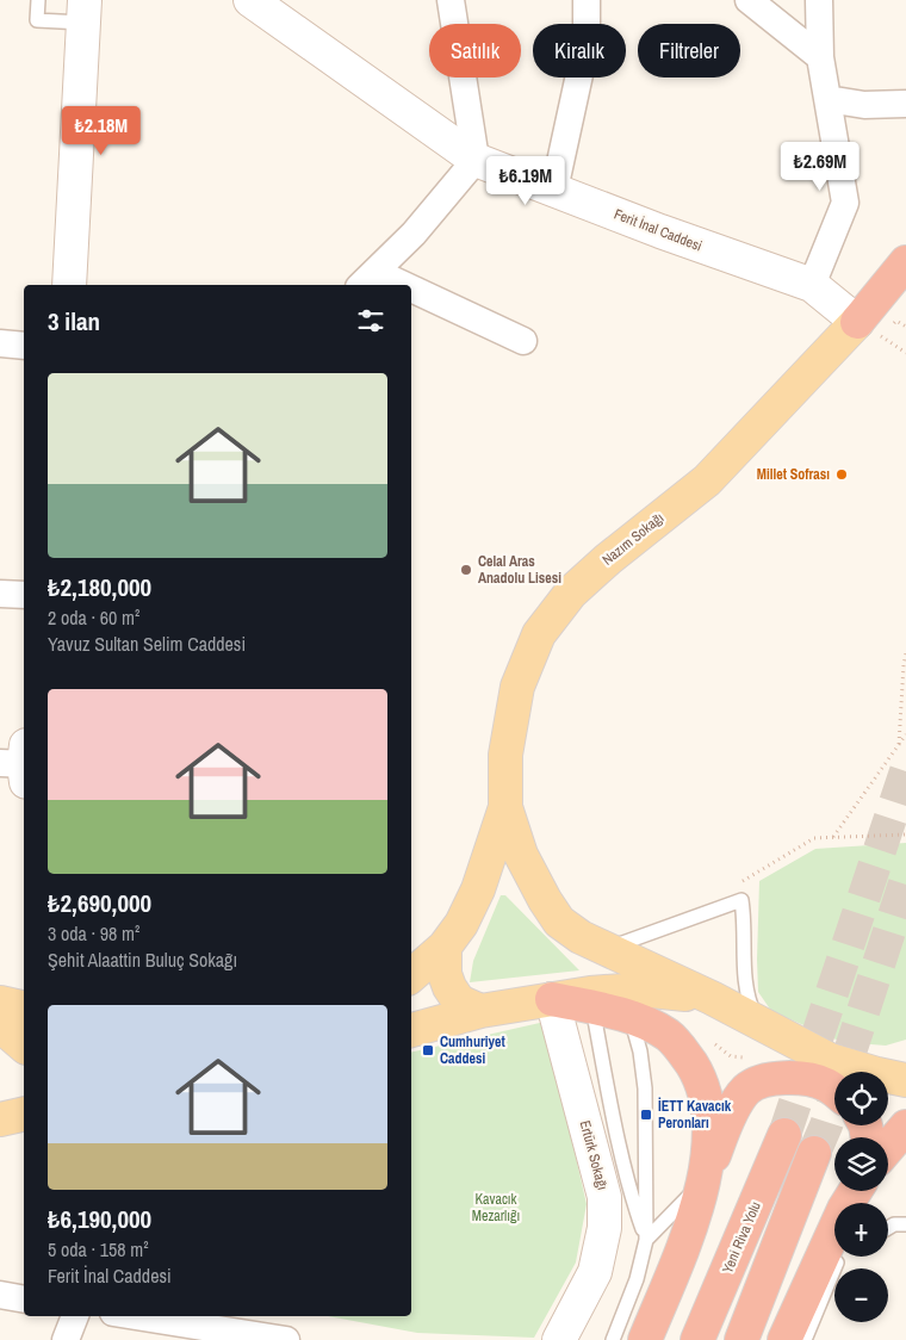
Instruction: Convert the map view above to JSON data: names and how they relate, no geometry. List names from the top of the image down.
{
  "streets": {
    "highway": ["Yeni Riva Yolu"],
    "main road": ["Nazım Sokağı"],
    "street": ["Ferit İnal Caddesi", "Ertürk Sokağı"]
  },
  "crossings": [
    ["Ferit İnal Caddesi", "Nazım Sokağı"]
  ],
  "parks": ["Kavacık Mezarlığı"],
  "places": {
    "other": ["Millet Sofrası", "Celal Aras Anadolu Lisesi"],
    "transit": ["Cumhuriyet Caddesi", "İETT Kavacık Peronları"]
  },
  "page": {
    "chip": ["Satılık", "Kiralık", "Filtreler"],
    "price": ["₺2.18M", "₺2.69M", "₺6.19M"],
    "heading": "3 ilan",
    "list": [
      {
        "name": "₺2,180,000",
        "note": "2 oda · 60 m² · Yavuz Sultan Selim Caddesi"
      },
      {
        "name": "₺2,690,000",
        "note": "3 oda · 98 m² · Şehit Alaattin Buluç Sokağı"
      },
      {
        "name": "₺6,190,000",
        "note": "5 oda · 158 m² · Ferit İnal Caddesi"
      }
    ],
    "map_buttons": ["+", "−"]
  }
}
